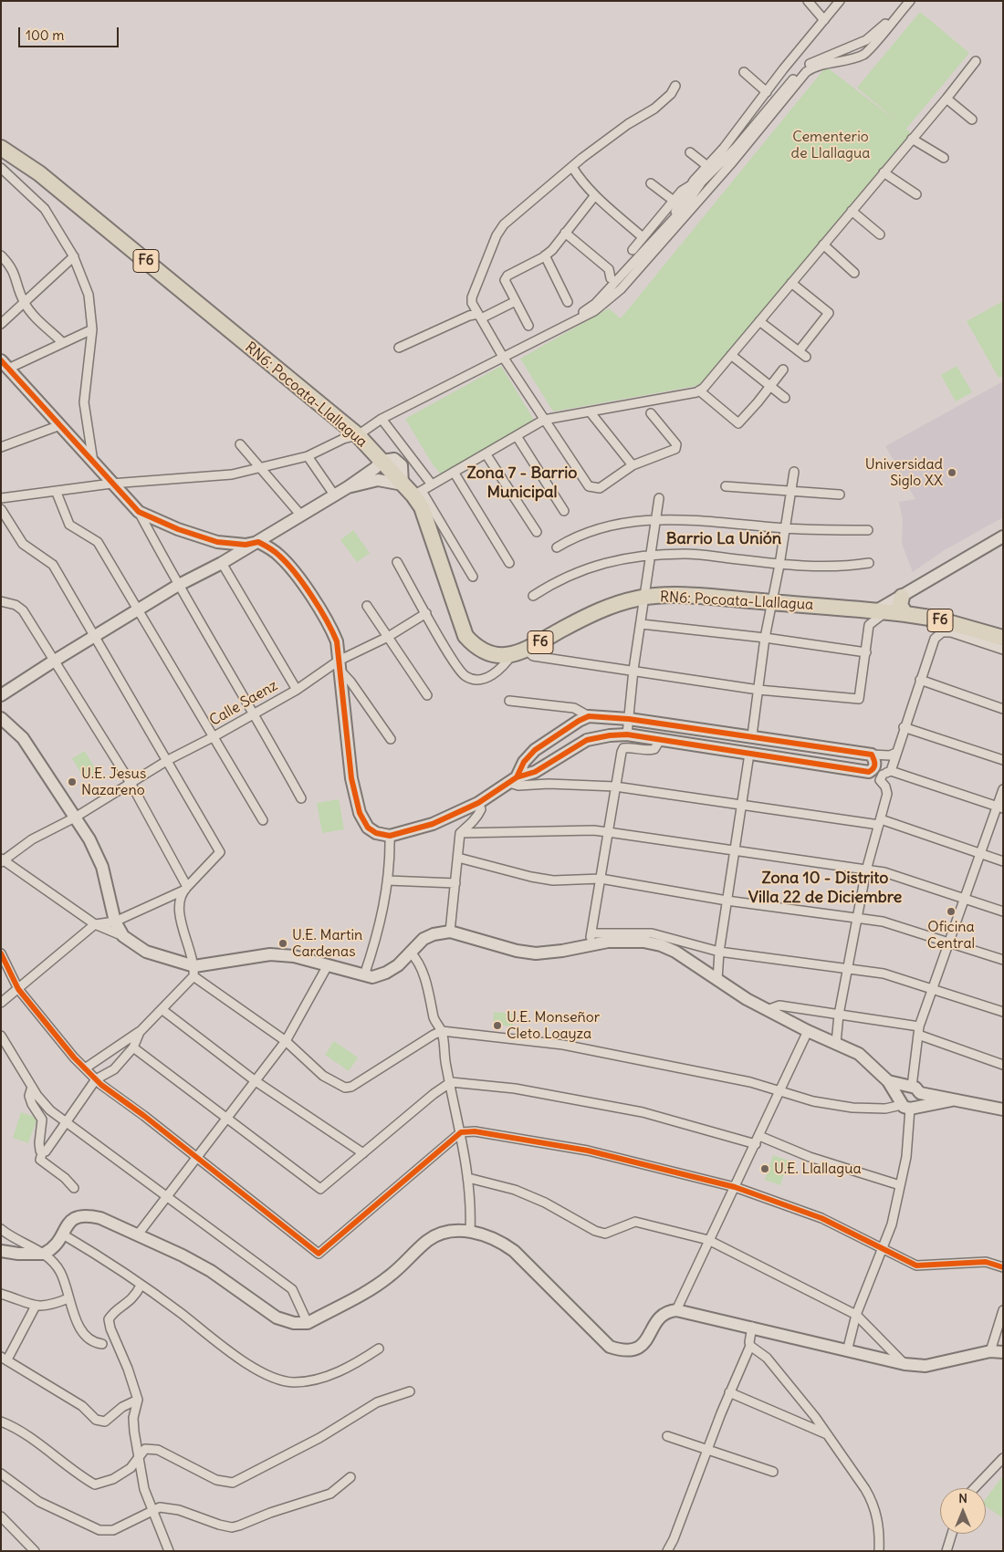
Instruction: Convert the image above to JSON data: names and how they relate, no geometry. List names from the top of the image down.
{
  "streets": {
    "highway": ["F6", "RN6: Pocoata-Llallagua"],
    "street": ["Calle Saenz"]
  },
  "districts": ["Zona 7 - Barrio Municipal", "Barrio La Unión", "Zona 10 - Distrito Villa 22 de Diciembre"],
  "parks": ["Cementerio de Llallagua"],
  "places": [
    "Universidad Siglo XX",
    "U.E. Jesus Nazareno",
    "Oficina Central",
    "U.E. Martin Cardenas",
    "U.E. Monseñor Cleto Loayza",
    "U.E. Llallagua"
  ],
  "scale_bar": "100 m",
  "north": "top"
}
